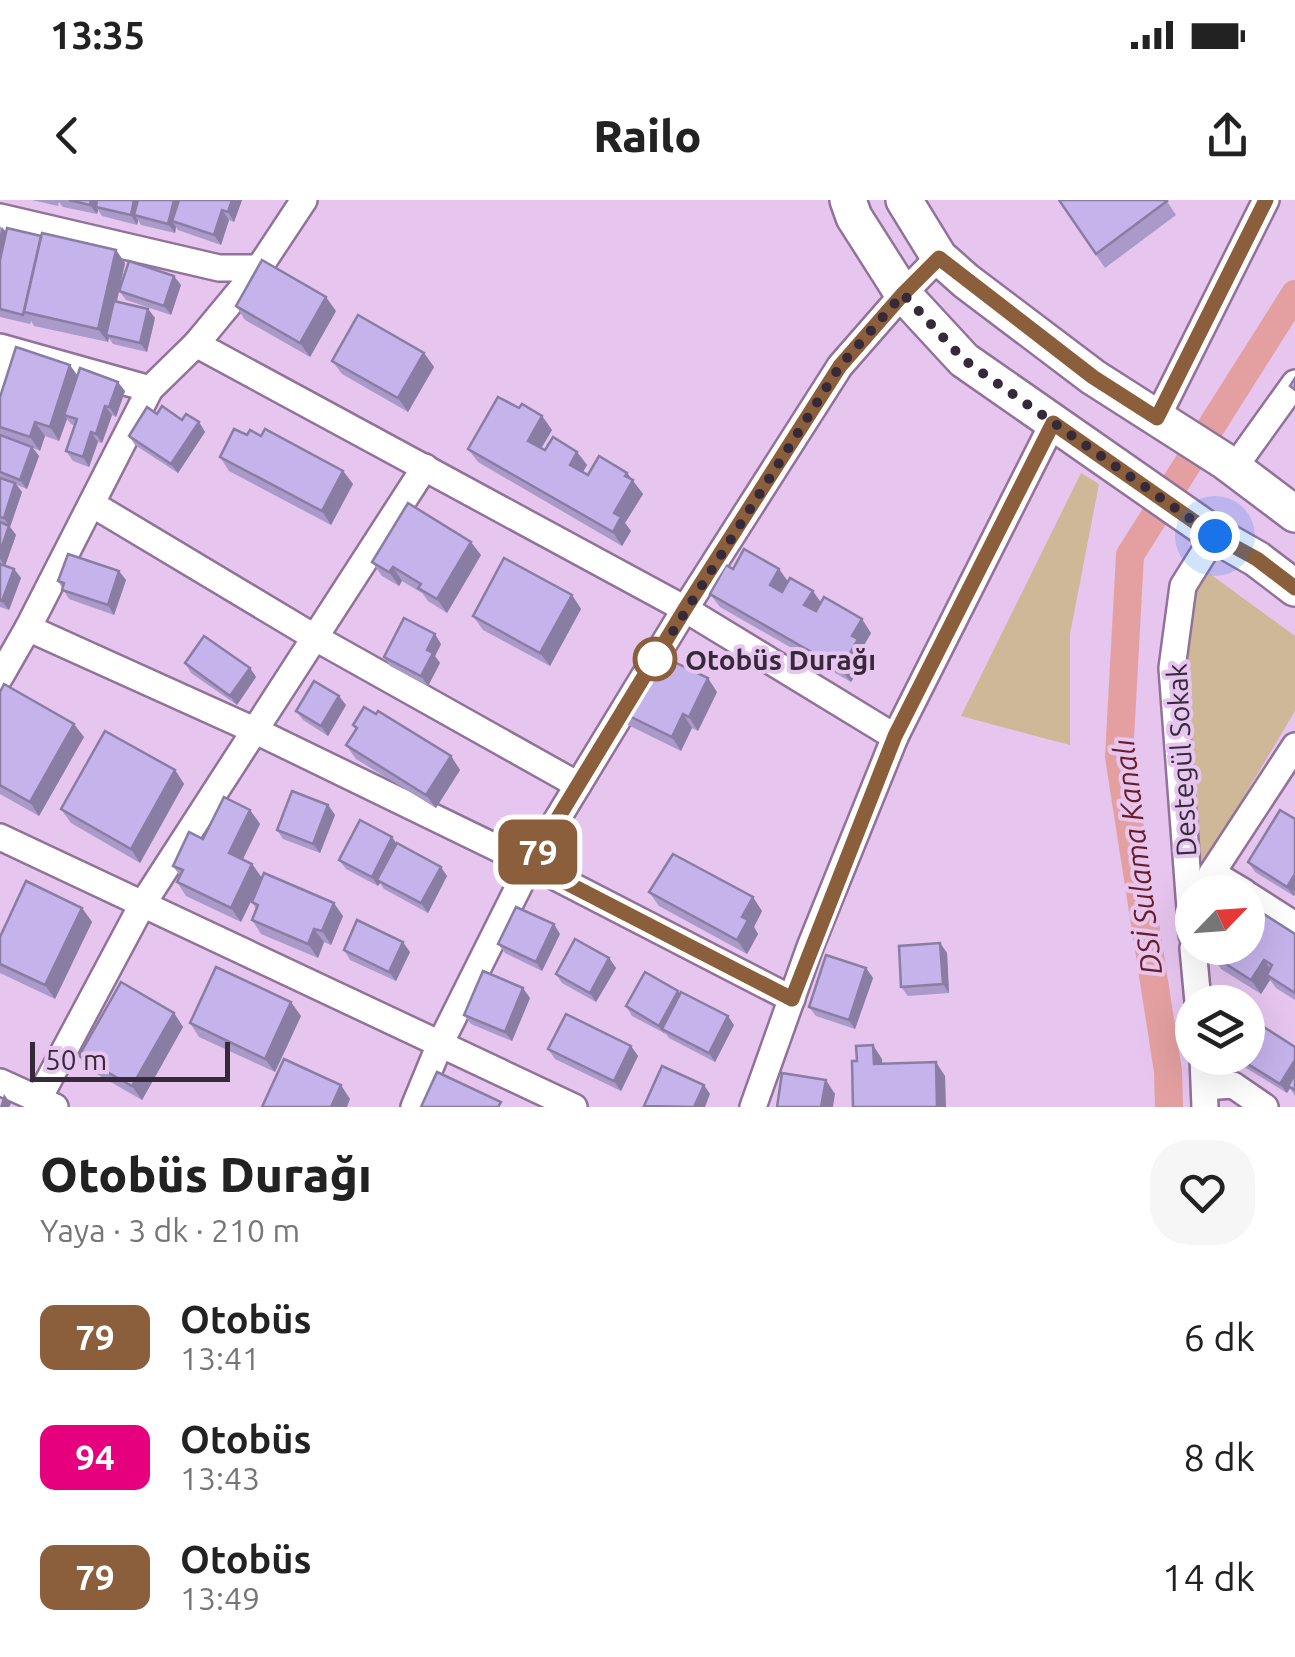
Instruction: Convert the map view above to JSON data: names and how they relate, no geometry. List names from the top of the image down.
{
  "streets": {
    "street": ["Destegül Sokak"]
  },
  "water": ["DSİ Sulama Kanalı"],
  "places": ["Otobüs Durağı"],
  "lines": ["bus line 79"],
  "scale_bar": "50 m",
  "north": "top right",
  "page": {
    "status": "13:35",
    "header": "Railo",
    "on_map": "79",
    "scale": "50 m",
    "heading": ["Otobüs Durağı", "Yaya · 3 dk · 210 m"],
    "list": [
      {
        "mark": "79",
        "name": "Otobüs",
        "note": "13:41",
        "value": "6 dk"
      },
      {
        "mark": "94",
        "name": "Otobüs",
        "note": "13:43",
        "value": "8 dk"
      },
      {
        "mark": "79",
        "name": "Otobüs",
        "note": "13:49",
        "value": "14 dk"
      }
    ]
  }
}
